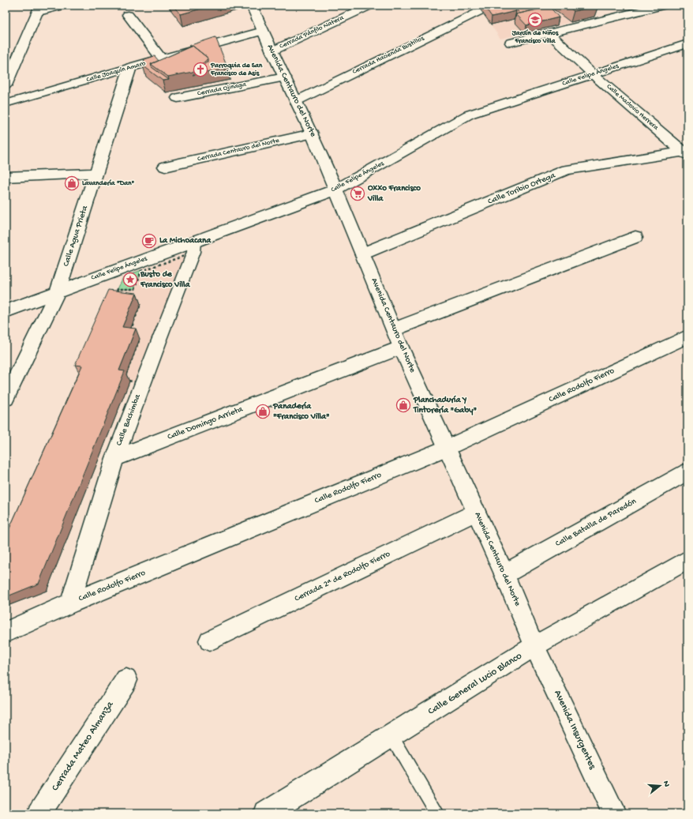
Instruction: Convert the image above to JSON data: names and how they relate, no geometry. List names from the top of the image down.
{
  "streets": {
    "street": [
      "Cerrada Pánfilo Natera",
      "Cerrada Hacienda Bustillos",
      "Calle Joaquín Amaro",
      "Calle Felipe Ángeles",
      "Cerrada Ojinaga",
      "Avenida Centauro del Norte",
      "Calle Maclovio Herrera",
      "Cerrada Centauro del Norte",
      "Calle Toribio Ortega",
      "Calle Agua Prieta",
      "Calle Rodolfo Fierro",
      "Calle Bachimba",
      "Calle Domingo Arrieta",
      "Calle Batalla de Paredón",
      "Cerrada 2ª de Rodolfo Fierro",
      "Calle General Lucio Blanco",
      "Avenida Insurgentes",
      "Cerrada Mateo Almanza"
    ]
  },
  "crossings": [
    ["Cerrada Pánfilo Natera", "Avenida Centauro del Norte"],
    ["Cerrada Hacienda Bustillos", "Avenida Centauro del Norte"],
    ["Calle Joaquín Amaro", "Avenida Centauro del Norte"],
    ["Calle Joaquín Amaro", "Calle Agua Prieta"],
    ["Calle Felipe Ángeles", "Avenida Centauro del Norte"],
    ["Calle Felipe Ángeles", "Calle Maclovio Herrera"],
    ["Calle Felipe Ángeles", "Calle Agua Prieta"],
    ["Calle Felipe Ángeles", "Calle Bachimba"],
    ["Cerrada Ojinaga", "Avenida Centauro del Norte"],
    ["Avenida Centauro del Norte", "Cerrada Centauro del Norte"],
    ["Avenida Centauro del Norte", "Calle Toribio Ortega"],
    ["Avenida Centauro del Norte", "Calle Rodolfo Fierro"],
    ["Avenida Centauro del Norte", "Calle Domingo Arrieta"],
    ["Avenida Centauro del Norte", "Calle Batalla de Paredón"],
    ["Avenida Centauro del Norte", "Cerrada 2ª de Rodolfo Fierro"],
    ["Avenida Centauro del Norte", "Calle General Lucio Blanco"],
    ["Avenida Centauro del Norte", "Avenida Insurgentes"],
    ["Calle Maclovio Herrera", "Calle Toribio Ortega"],
    ["Calle Rodolfo Fierro", "Calle Bachimba"],
    ["Calle Bachimba", "Calle Domingo Arrieta"],
    ["Calle General Lucio Blanco", "Avenida Insurgentes"]
  ],
  "places": {
    "school or university": ["Jardín de Niños Francisco Villa"],
    "church": ["Parroquia de San Francisco de Asis"],
    "shop": ["Lavandería \"Dan\"", "Planchaduría Y Tintorería \"Gaby\"", "Panadería \"Francisco Villa\""],
    "supermarket": ["Oxxo Francisco Villa"],
    "cafe": ["La Michoacana"],
    "place": ["Busto de Francisco Villa"]
  },
  "north": "right"
}
